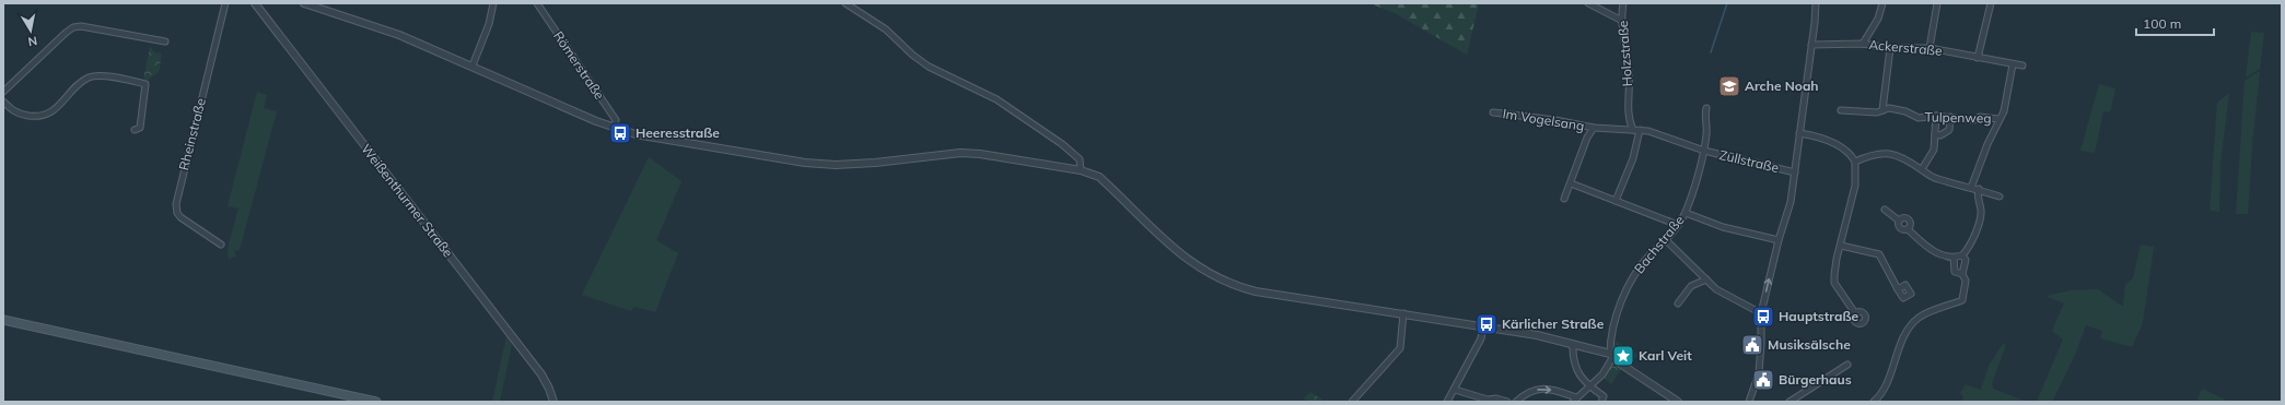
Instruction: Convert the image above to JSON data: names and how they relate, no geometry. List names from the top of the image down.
{
  "streets": {
    "street": [
      "Ackerstraße",
      "Holzstraße",
      "Römerstraße",
      "Tulpenweg",
      "Im Vogelsang",
      "Rheinstraße",
      "Züllstraße",
      "Weißenthurmer Straße",
      "Bachstraße"
    ]
  },
  "crossings": [
    ["Züllstraße", "Bachstraße"]
  ],
  "places": {
    "school or university": ["Arche Noah"],
    "bus stop": ["Heeresstraße", "Hauptstraße", "Kärlicher Straße"],
    "public building": ["Musiksälsche", "Bürgerhaus"],
    "place": ["Karl Veit"]
  },
  "scale_bar": "100 m",
  "north": "bottom"
}
